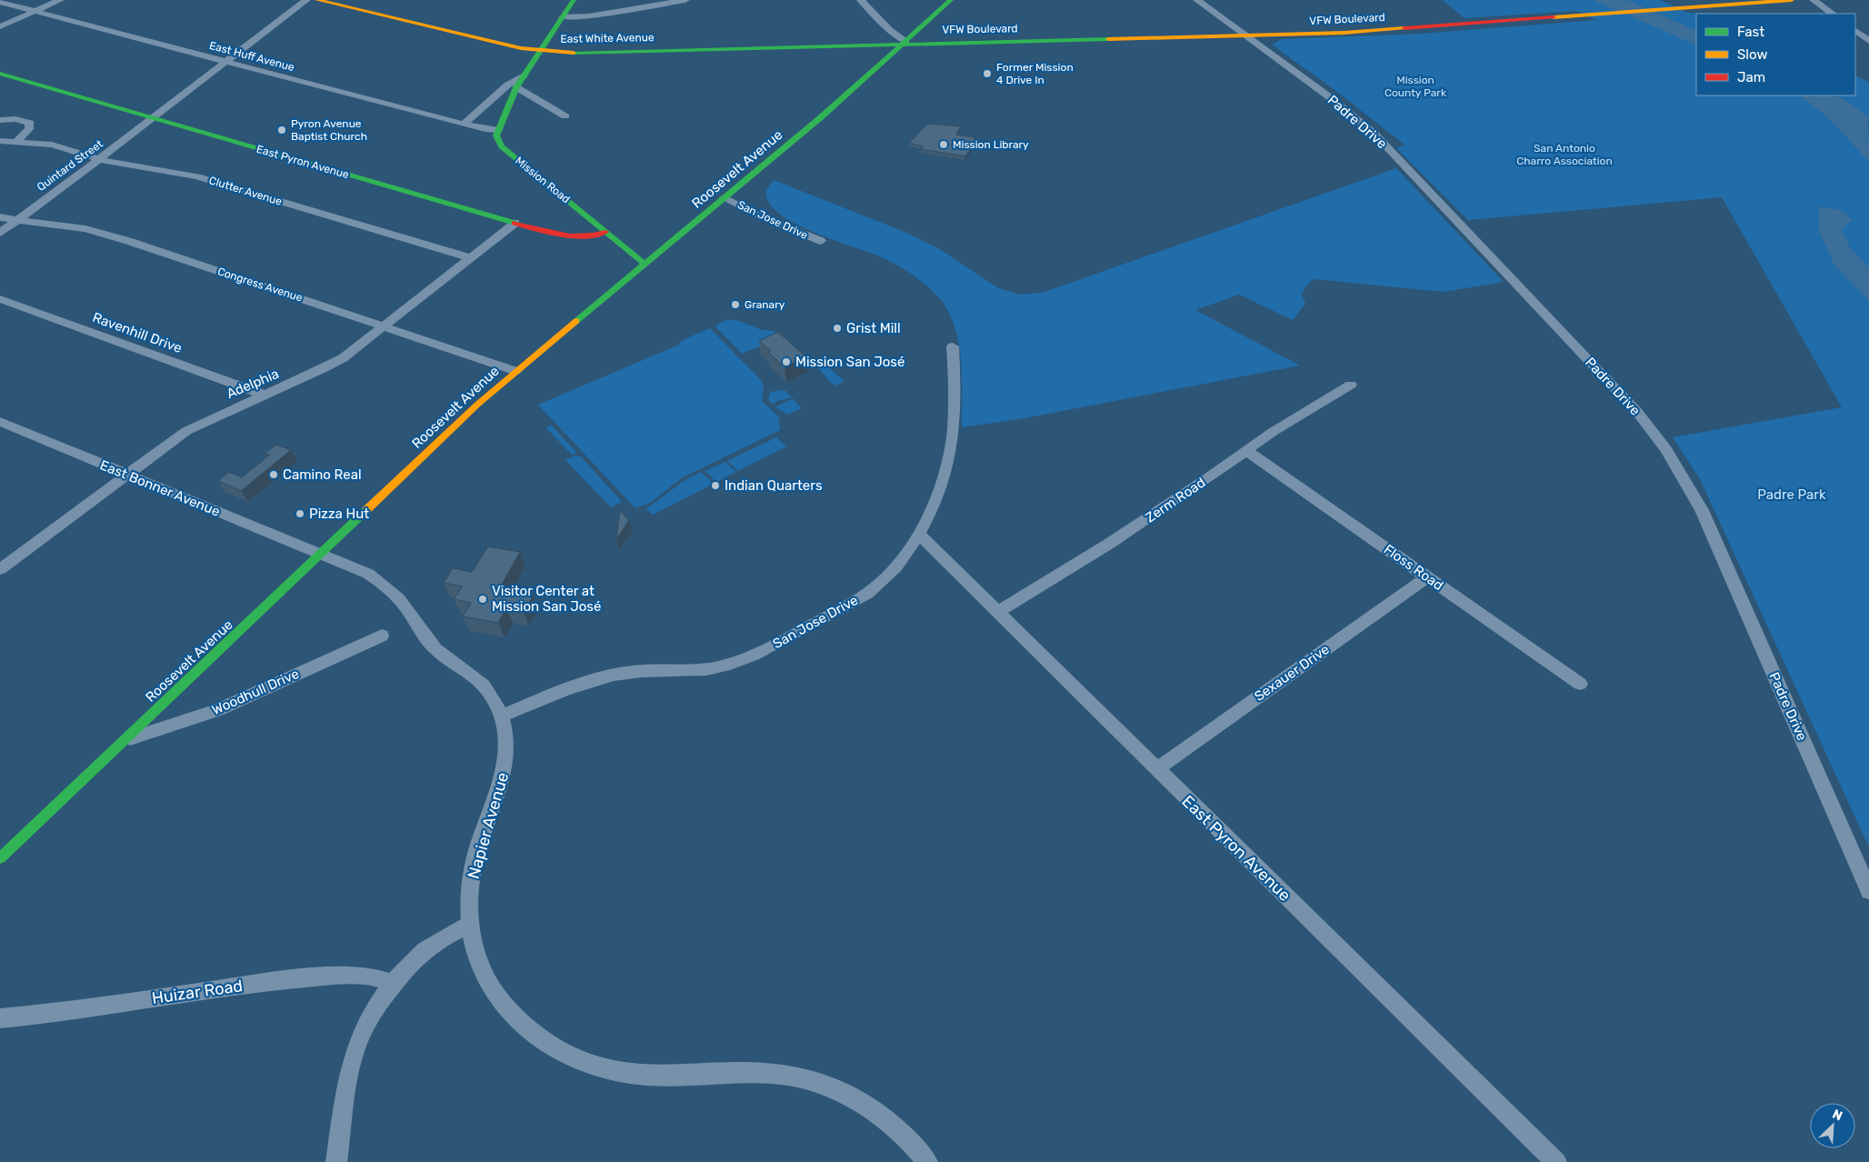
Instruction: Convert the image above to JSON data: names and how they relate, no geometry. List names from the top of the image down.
{
  "streets": {
    "street": [
      "VFW Boulevard",
      "East White Avenue",
      "East Huff Avenue",
      "Padre Drive",
      "East Pyron Avenue",
      "Quintard Street",
      "Roosevelt Avenue",
      "Mission Road",
      "Clutter Avenue",
      "San Jose Drive",
      "Congress Avenue",
      "Ravenhill Drive",
      "Adelphia",
      "East Bonner Avenue",
      "Zerm Road",
      "Floss Road",
      "Sexauer Drive",
      "Woodhull Drive",
      "Napier Avenue",
      "Huizar Road"
    ]
  },
  "crossings": [
    ["VFW Boulevard", "East White Avenue"],
    ["VFW Boulevard", "Padre Drive"],
    ["VFW Boulevard", "Roosevelt Avenue"],
    ["East White Avenue", "Roosevelt Avenue"],
    ["East Huff Avenue", "Quintard Street"],
    ["East Huff Avenue", "Mission Road"],
    ["East Pyron Avenue", "Quintard Street"],
    ["East Pyron Avenue", "Mission Road"],
    ["East Pyron Avenue", "San Jose Drive"],
    ["East Pyron Avenue", "Adelphia"],
    ["East Pyron Avenue", "Zerm Road"],
    ["East Pyron Avenue", "Sexauer Drive"],
    ["Quintard Street", "Clutter Avenue"],
    ["Quintard Street", "Congress Avenue"],
    ["Roosevelt Avenue", "Mission Road"],
    ["Roosevelt Avenue", "San Jose Drive"],
    ["Roosevelt Avenue", "Congress Avenue"],
    ["Roosevelt Avenue", "East Bonner Avenue"],
    ["Roosevelt Avenue", "Woodhull Drive"],
    ["Roosevelt Avenue", "Napier Avenue"],
    ["Clutter Avenue", "Adelphia"],
    ["San Jose Drive", "Napier Avenue"],
    ["Congress Avenue", "Adelphia"],
    ["Ravenhill Drive", "Adelphia"],
    ["Adelphia", "East Bonner Avenue"],
    ["East Bonner Avenue", "Napier Avenue"],
    ["Zerm Road", "Floss Road"],
    ["Floss Road", "Sexauer Drive"]
  ],
  "parks": ["Mission County Park", "San Antonio Charro Association", "Padre Park"],
  "places": [
    "Former Mission 4 Drive In",
    "Pyron Avenue Baptist Church",
    "Mission Library",
    "Granary",
    "Grist Mill",
    "Mission San José",
    "Camino Real",
    "Indian Quarters",
    "Pizza Hut",
    "Visitor Center at Mission San José"
  ],
  "legend": ["Fast", "Slow", "Jam"],
  "north": "top right"
}
